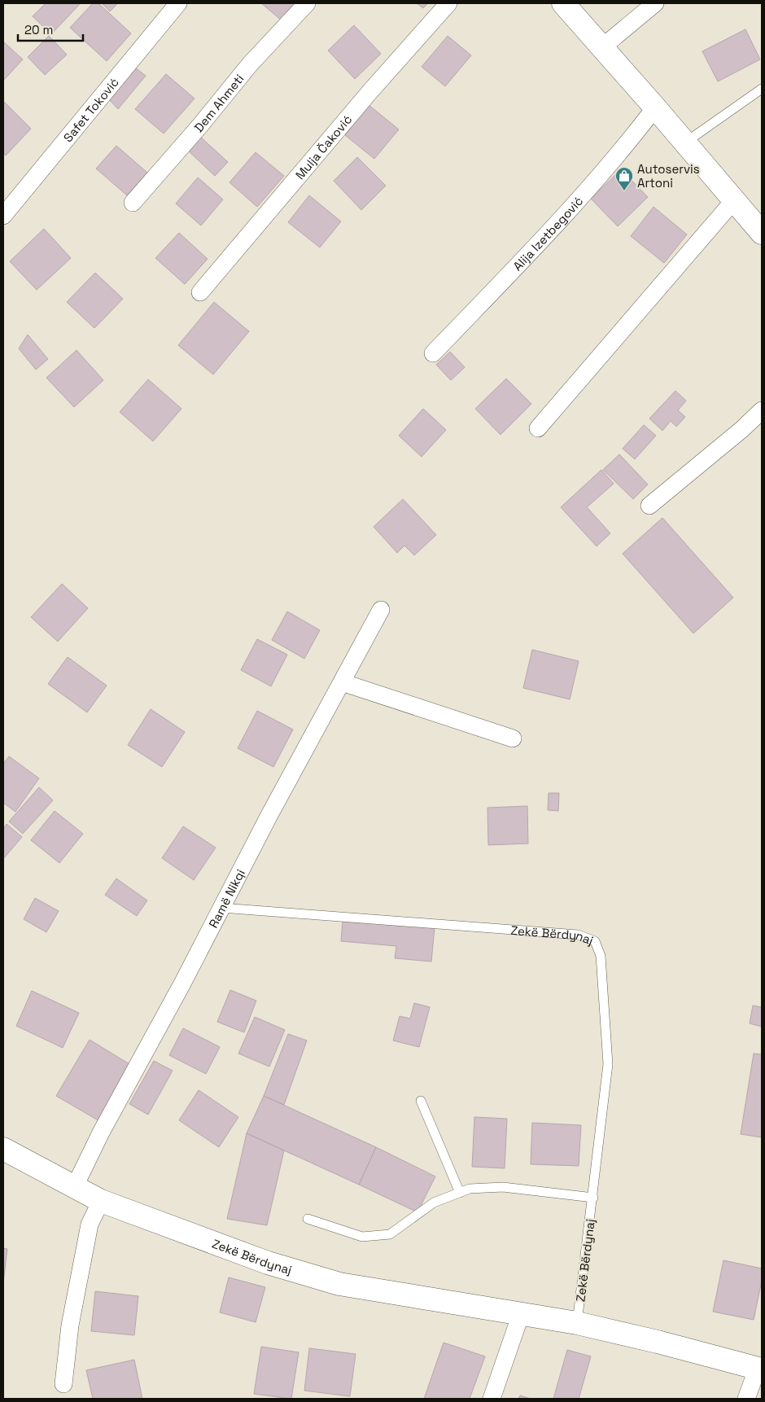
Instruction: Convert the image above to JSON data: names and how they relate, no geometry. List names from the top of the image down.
{
  "streets": {
    "main road": ["Zekë Bërdynaj"],
    "street": [
      "Dem Ahmeti",
      "Safet Toković",
      "Mulja Čaković",
      "Alija Izetbegović",
      "Ramë Nikqi"
    ]
  },
  "crossings": [
    ["Ramë Nikqi", "Zekë Bërdynaj"]
  ],
  "places": {
    "shop": ["Autoservis Artoni"]
  },
  "scale_bar": "20 m"
}
